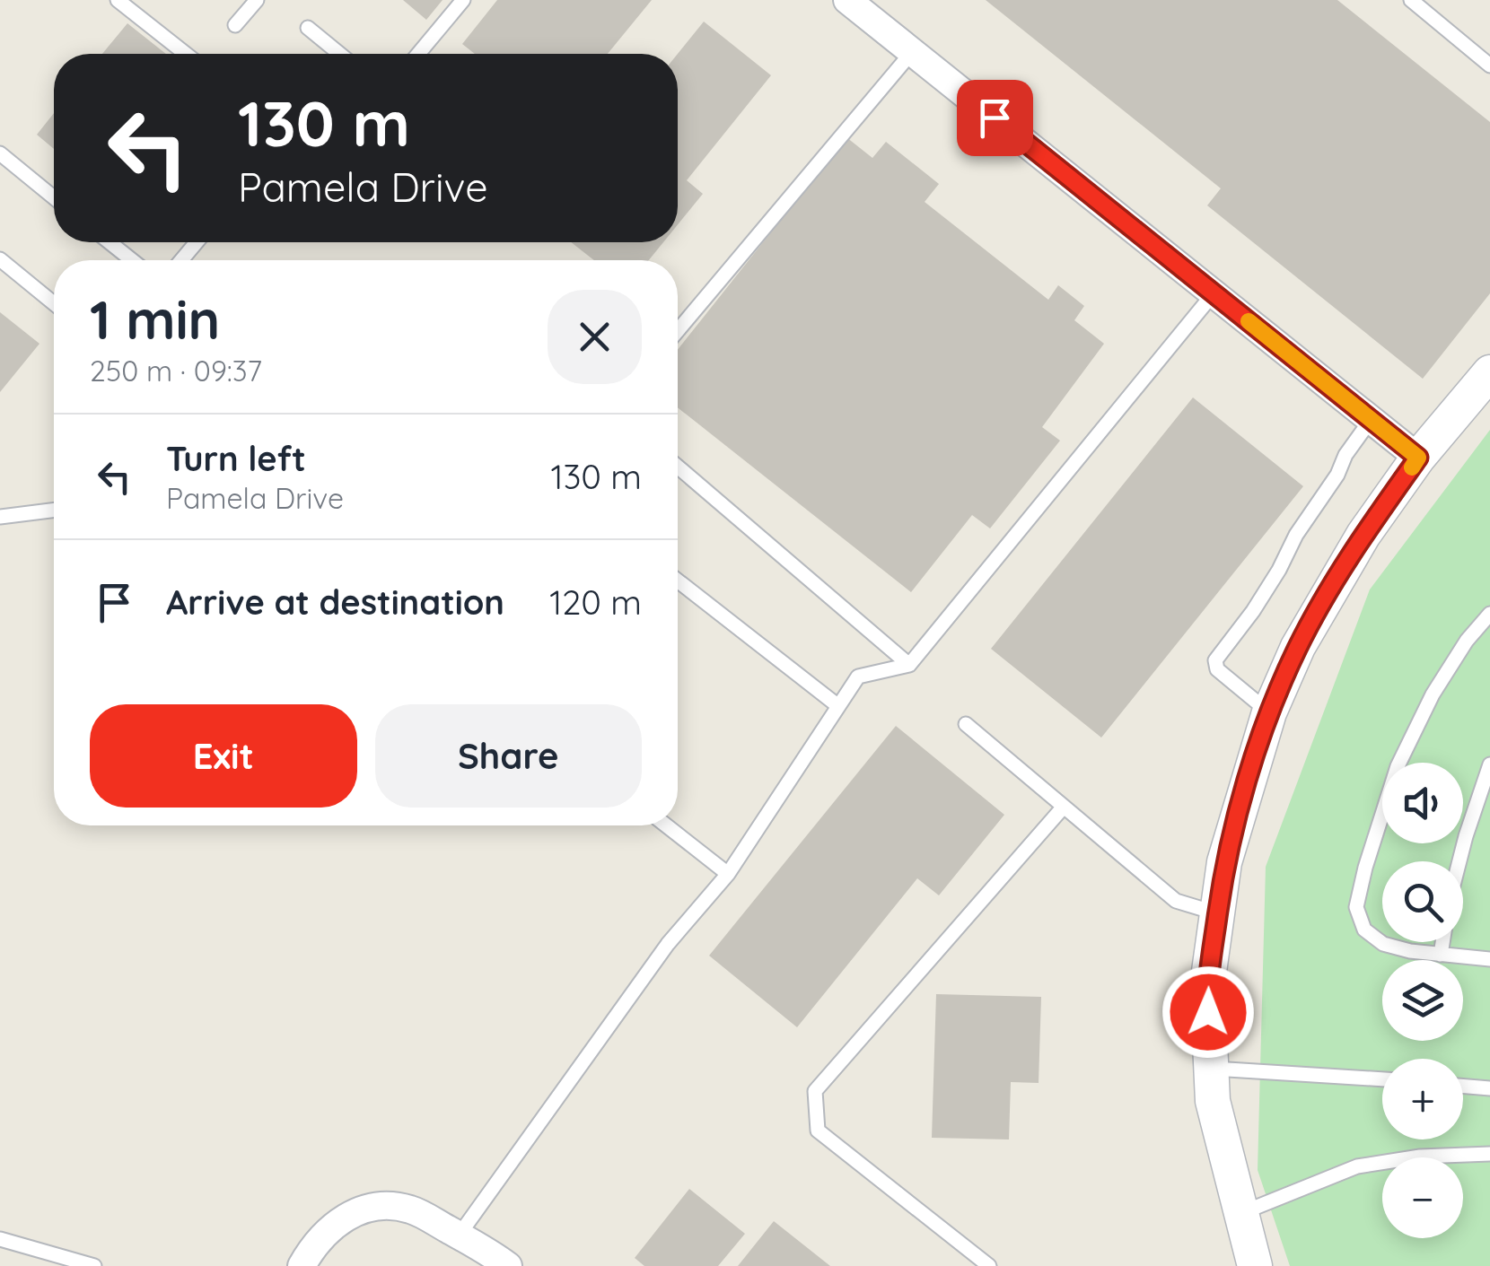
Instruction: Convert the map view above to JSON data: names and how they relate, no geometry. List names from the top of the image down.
{
  "page": {
    "turn": ["130 m", "Pamela Drive"],
    "heading": ["1 min", "250 m · 09:37"],
    "list": [
      {
        "name": "Turn left",
        "note": "Pamela Drive",
        "value": "130 m"
      },
      {
        "name": "Arrive at destination",
        "value": "120 m"
      }
    ],
    "buttons": ["Exit", "Share"],
    "map_buttons": ["+", "−"]
  }
}
